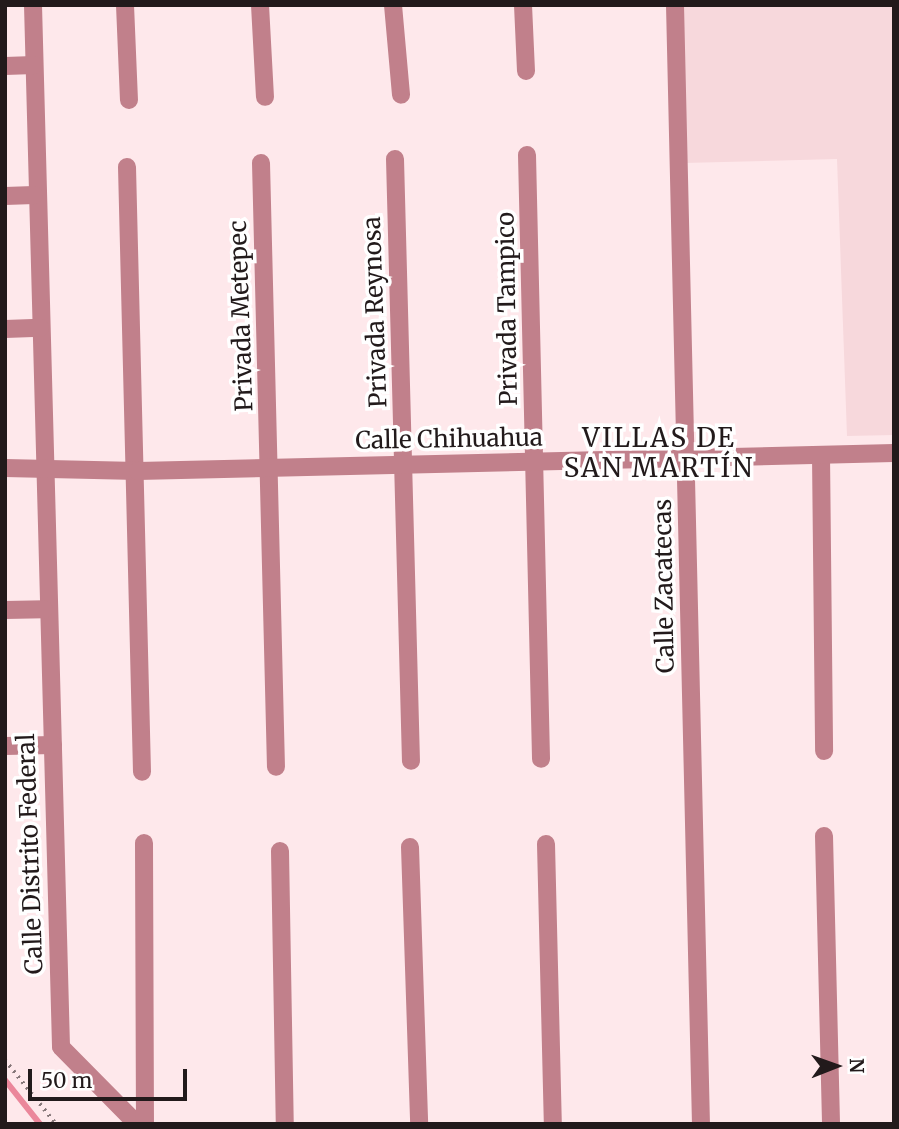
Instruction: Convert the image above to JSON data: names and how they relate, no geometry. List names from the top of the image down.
{
  "streets": {
    "street": [
      "Privada Tampico",
      "Privada Reynosa",
      "Privada Metepec",
      "Calle Chihuahua",
      "Calle Zacatecas",
      "Calle Distrito Federal"
    ]
  },
  "crossings": [
    ["Privada Tampico", "Calle Chihuahua"],
    ["Privada Reynosa", "Calle Chihuahua"],
    ["Privada Metepec", "Calle Chihuahua"],
    ["Calle Chihuahua", "Calle Zacatecas"],
    ["Calle Chihuahua", "Calle Distrito Federal"]
  ],
  "districts": ["VILLAS DE SAN MARTÍN"],
  "scale_bar": "50 m",
  "north": "right"
}
